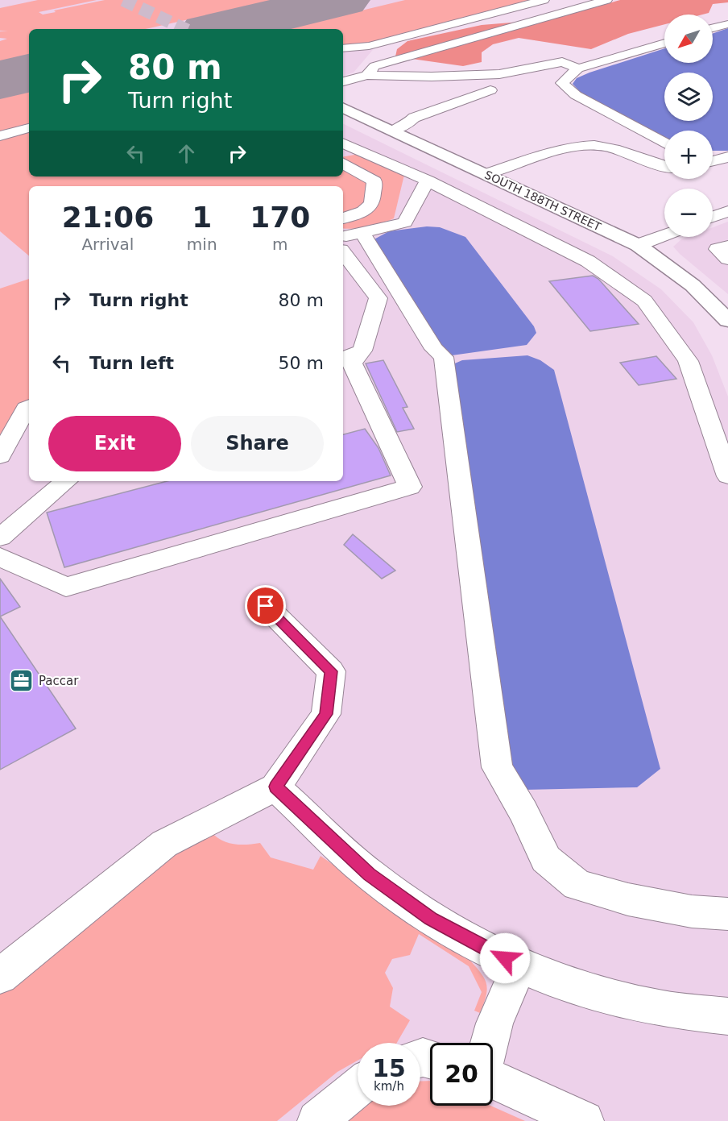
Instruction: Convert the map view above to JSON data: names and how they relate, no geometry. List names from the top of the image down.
{
  "streets": {
    "main road": ["SOUTH 188TH STREET"]
  },
  "places": {
    "office": ["Paccar"]
  },
  "north": "bottom left",
  "page": {
    "map_buttons": ["+", "−"],
    "turn": ["80 m", "Turn right"],
    "eta": [
      "21:06",
      "Arrival",
      "1",
      "min",
      "170",
      "m"
    ],
    "list": [
      {
        "name": "Turn right",
        "value": "80 m"
      },
      {
        "name": "Turn left",
        "value": "50 m"
      }
    ],
    "buttons": ["Exit", "Share"],
    "speed": "15 km/h",
    "limit": "20"
  }
}
